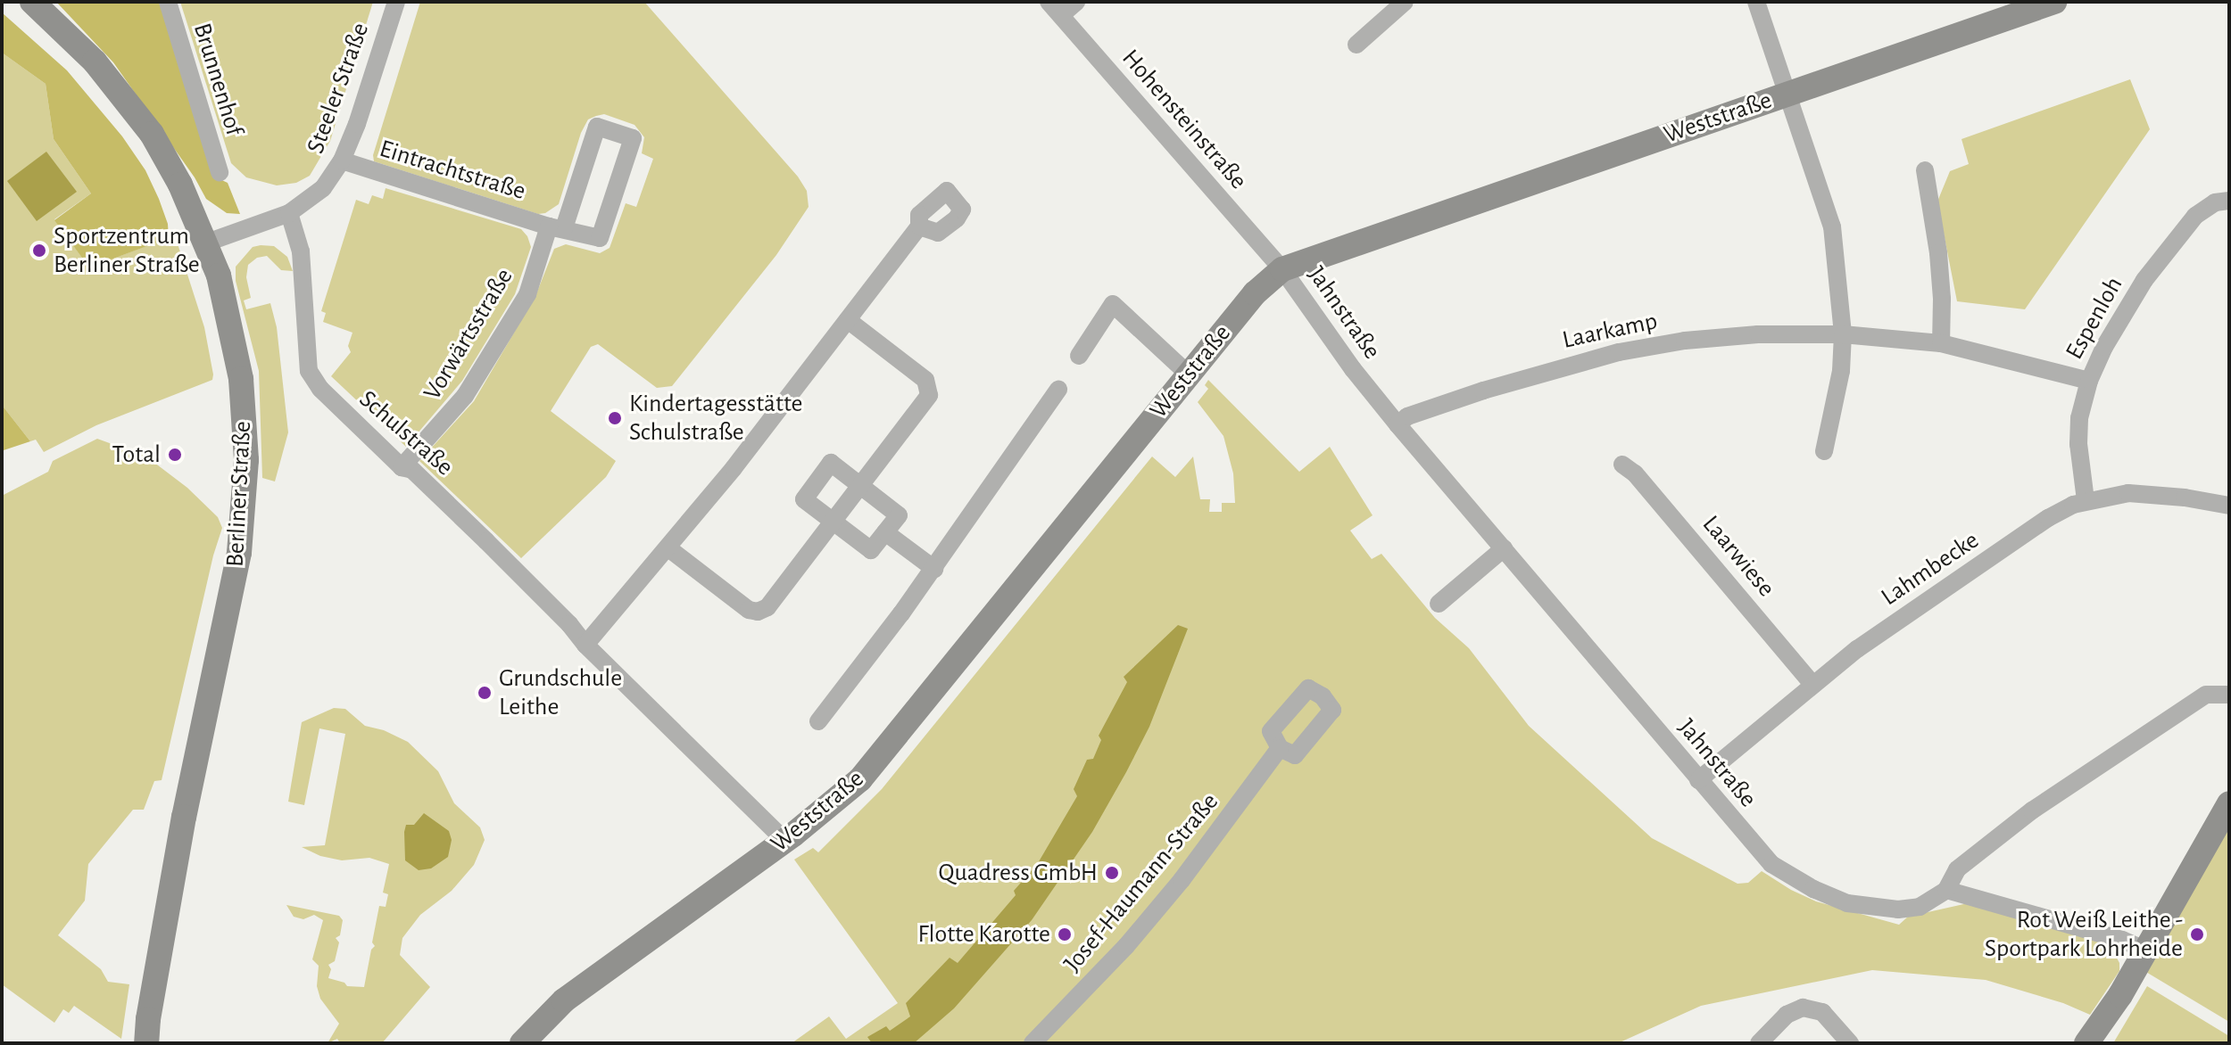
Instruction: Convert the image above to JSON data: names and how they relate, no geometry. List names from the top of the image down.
{
  "streets": {
    "street": [
      "Brunnenhof",
      "Steeler Straße",
      "Weststraße",
      "Hohensteinstraße",
      "Eintrachtstraße",
      "Jahnstraße",
      "Espenloh",
      "Laarkamp",
      "Vorwärtsstraße",
      "Schulstraße",
      "Berliner Straße",
      "Laarwiese",
      "Lahmbecke",
      "Josef-Haumann-Straße"
    ]
  },
  "crossings": [
    ["Steeler Straße", "Eintrachtstraße"],
    ["Steeler Straße", "Schulstraße"],
    ["Steeler Straße", "Berliner Straße"],
    ["Weststraße", "Hohensteinstraße"],
    ["Weststraße", "Jahnstraße"],
    ["Weststraße", "Schulstraße"],
    ["Hohensteinstraße", "Jahnstraße"],
    ["Eintrachtstraße", "Vorwärtsstraße"],
    ["Jahnstraße", "Laarkamp"],
    ["Jahnstraße", "Lahmbecke"],
    ["Espenloh", "Laarkamp"],
    ["Espenloh", "Lahmbecke"],
    ["Vorwärtsstraße", "Schulstraße"],
    ["Laarwiese", "Lahmbecke"]
  ],
  "places": [
    "Sportzentrum Berliner Straße",
    "Kindertagesstätte Schulstraße",
    "Total",
    "Grundschule Leithe",
    "Quadress GmbH",
    "Flotte Karotte",
    "Rot Weiß Leithe - Sportpark Lohrheide"
  ]
}
